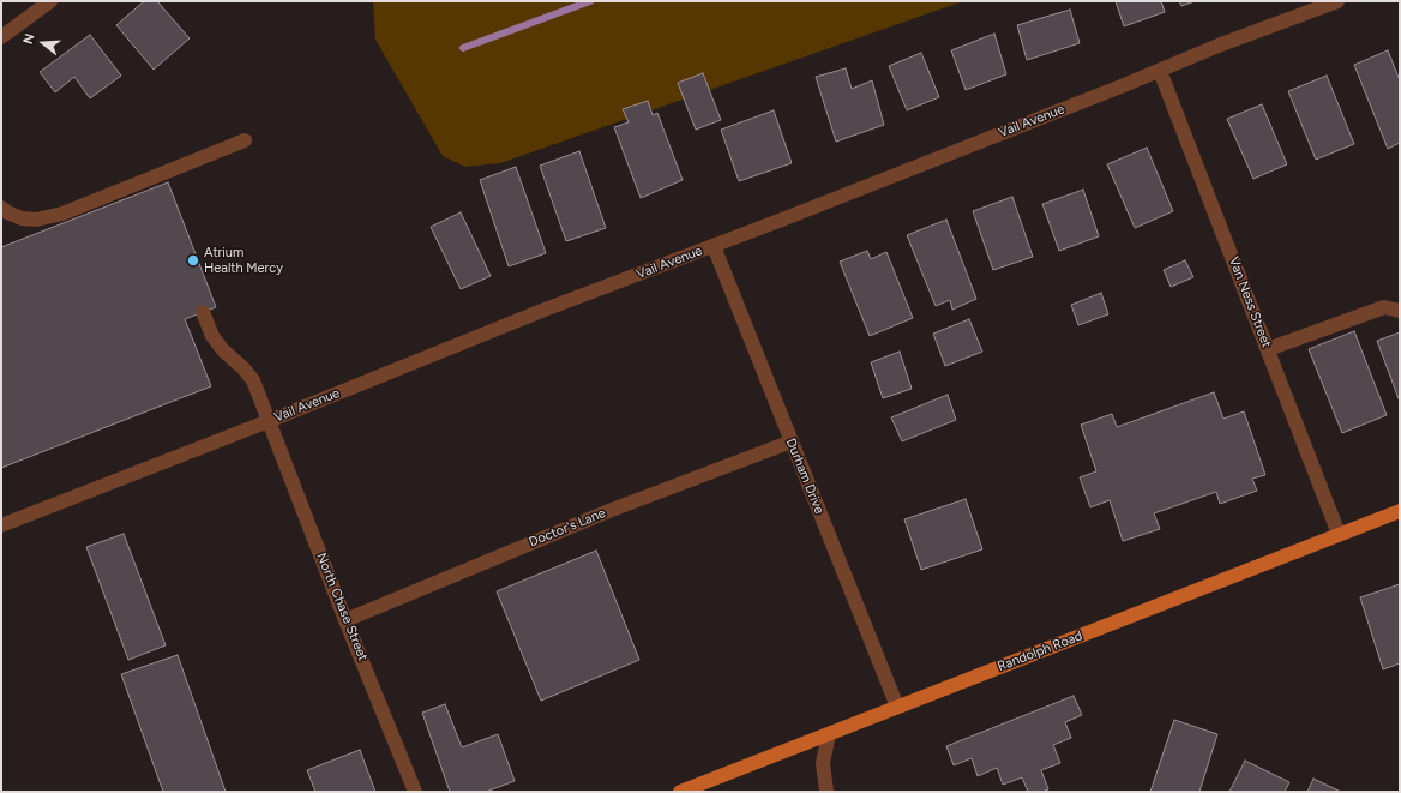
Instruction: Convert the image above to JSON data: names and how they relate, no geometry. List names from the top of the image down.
{
  "streets": {
    "main road": ["Randolph Road"],
    "street": [
      "Vail Avenue",
      "Van Ness Street",
      "Durham Drive",
      "Doctor's Lane",
      "North Chase Street"
    ]
  },
  "crossings": [
    ["Vail Avenue", "Van Ness Street"],
    ["Vail Avenue", "Durham Drive"],
    ["Vail Avenue", "North Chase Street"],
    ["Van Ness Street", "Randolph Road"],
    ["Durham Drive", "Doctor's Lane"],
    ["Durham Drive", "Randolph Road"],
    ["Doctor's Lane", "North Chase Street"]
  ],
  "places": ["Atrium Health Mercy"],
  "north": "left"
}
